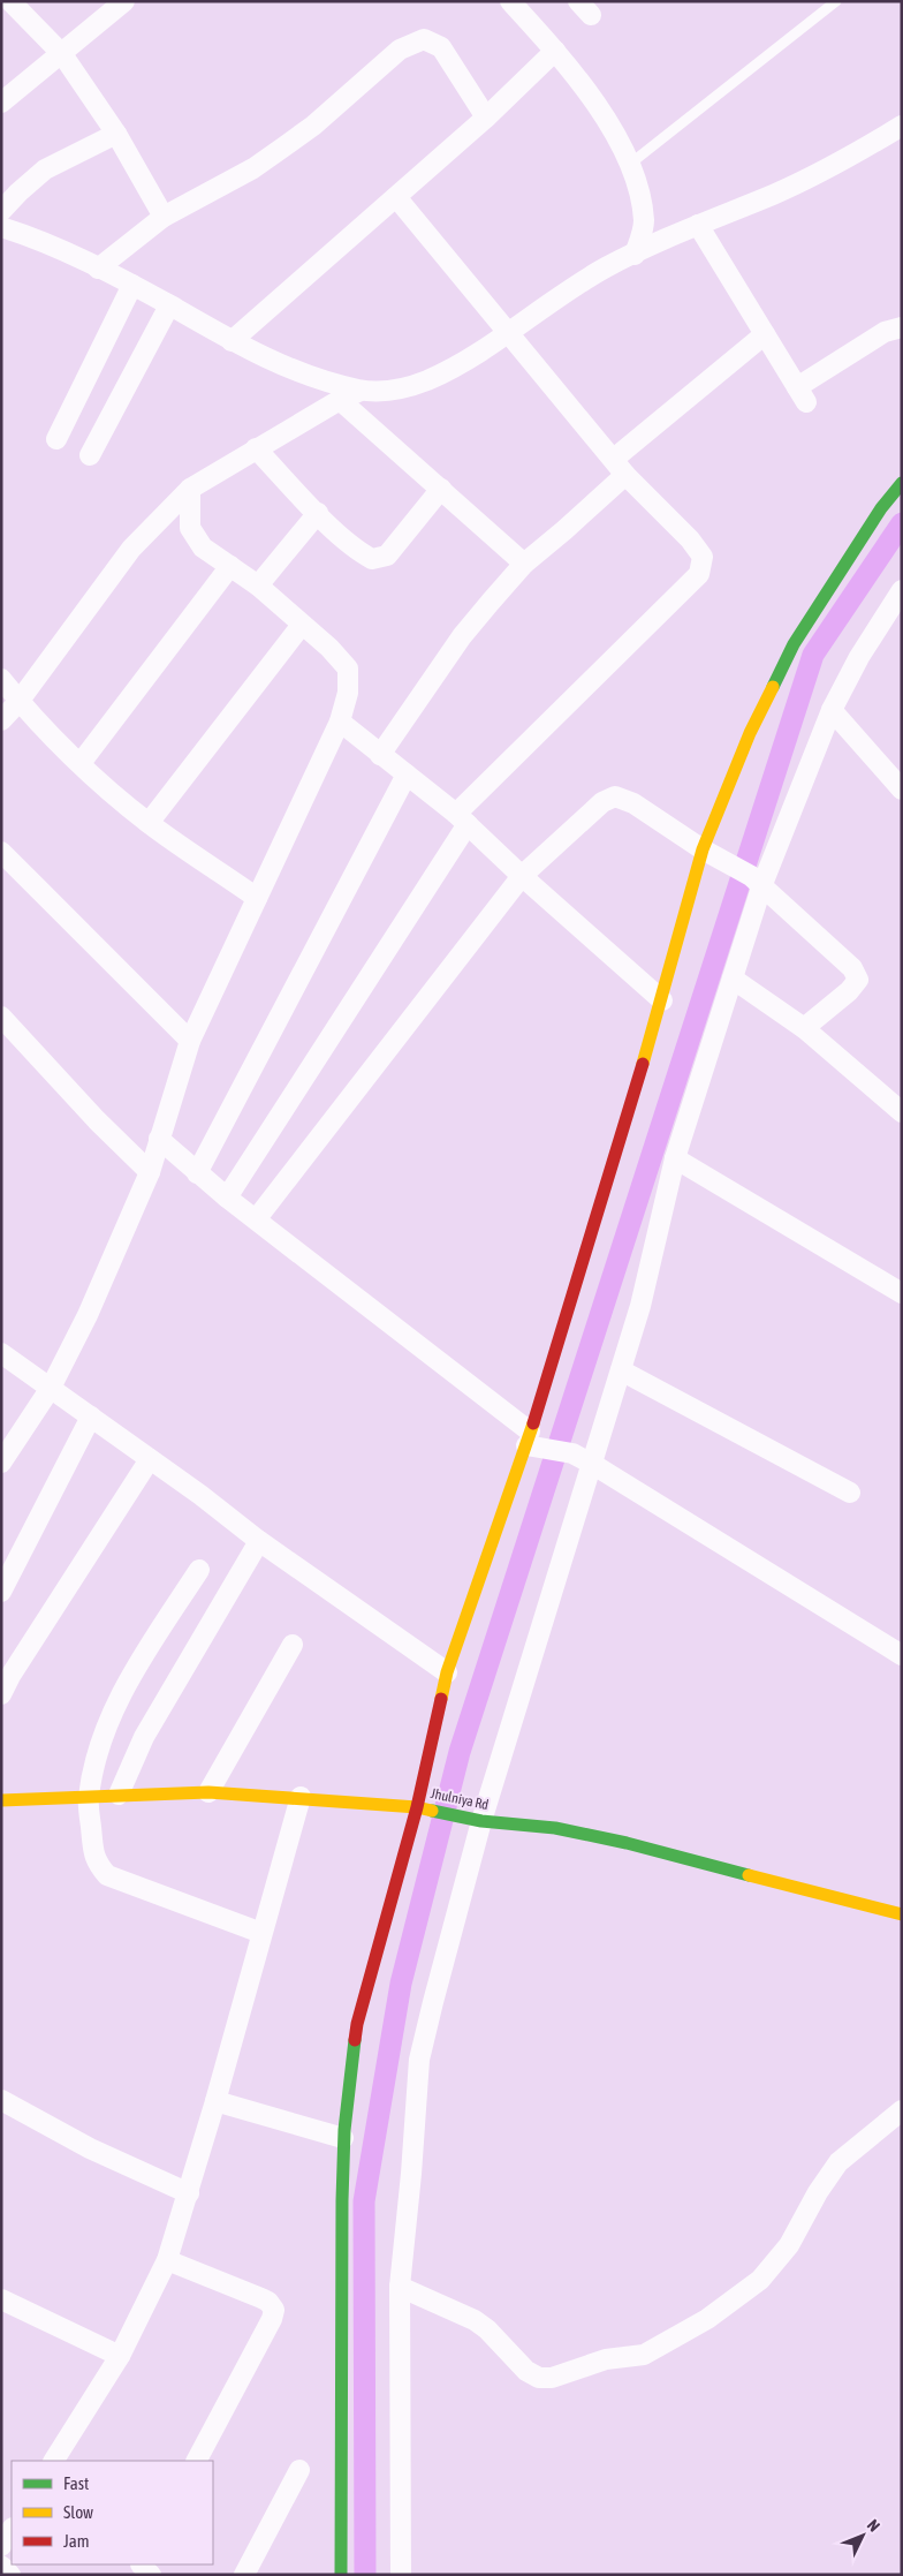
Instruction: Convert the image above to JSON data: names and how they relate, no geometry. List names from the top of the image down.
{
  "streets": {
    "street": ["Jhulniya Rd"]
  },
  "legend": ["Fast", "Slow", "Jam"],
  "north": "top right"
}
